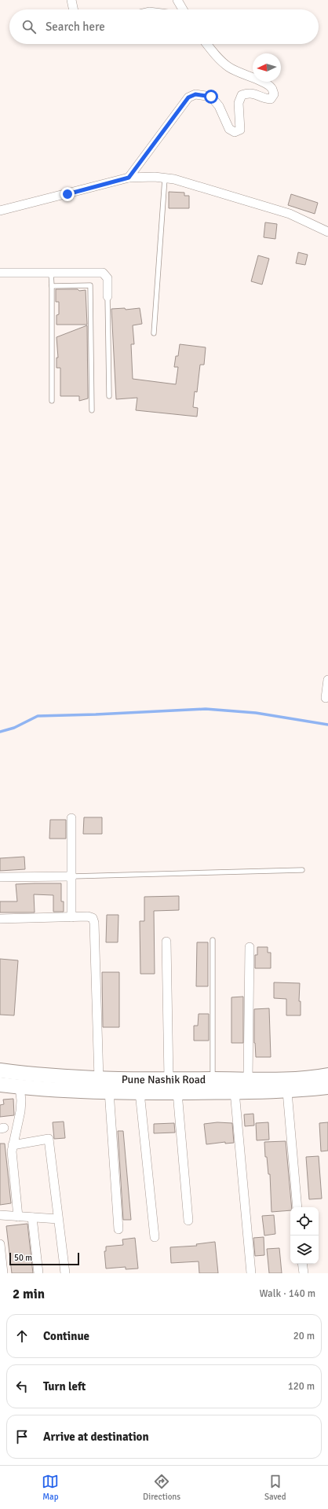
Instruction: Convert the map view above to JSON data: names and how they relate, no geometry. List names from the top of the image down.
{
  "streets": {
    "highway": ["Pune Nashik Road"]
  },
  "scale_bar": "50 m",
  "north": "left",
  "page": {
    "search": "Search here",
    "scale": "50 m",
    "heading": ["2 min", "Walk · 140 m"],
    "list": [
      ["Continue", "20 m"],
      ["Turn left", "120 m"],
      "Arrive at destination"
    ],
    "nav": ["Map", "Directions", "Saved"]
  }
}
